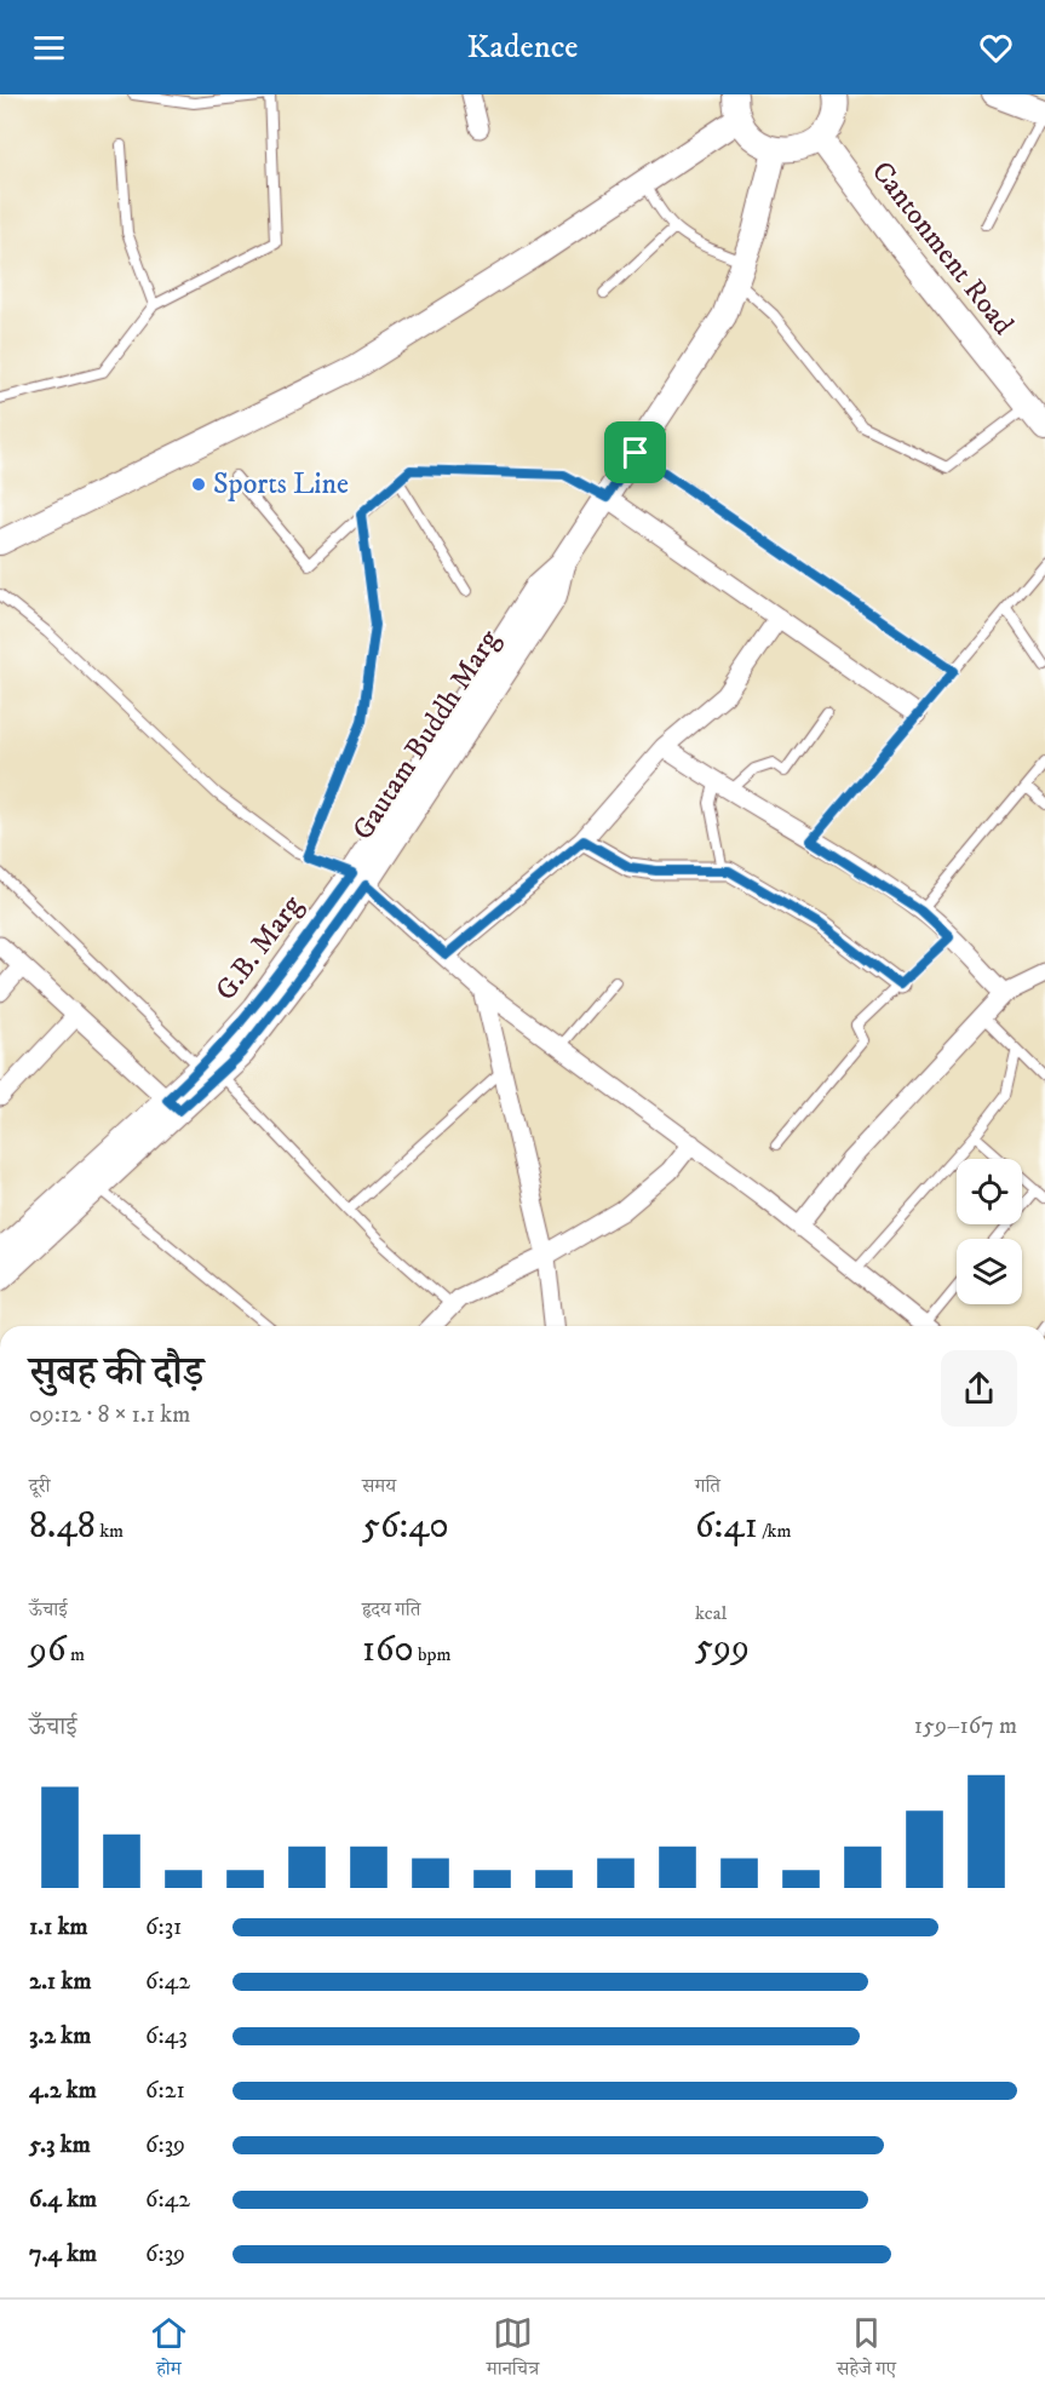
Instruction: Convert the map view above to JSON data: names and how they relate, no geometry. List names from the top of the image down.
{
  "streets": {
    "street": ["Cantonment Road", "G.B. Marg"]
  },
  "places": ["Sports Line"],
  "page": {
    "header": "Kadence",
    "heading": ["सुबह की दौड़", "09:12 · 8 × 1.1 km"],
    "stats": [
      ["दूरी", "8.48 km"],
      ["समय", "56:40"],
      ["गति", "6:41 /km"],
      ["ऊँचाई", "96 m"],
      ["हृदय गति", "160 bpm"],
      ["kcal", "599"]
    ],
    "chart": ["ऊँचाई", "159–167 m"],
    "list": [
      {
        "name": "1.1 km",
        "note": "6:31"
      },
      {
        "name": "2.1 km",
        "note": "6:42"
      },
      {
        "name": "3.2 km",
        "note": "6:43"
      },
      {
        "name": "4.2 km",
        "note": "6:21"
      },
      {
        "name": "5.3 km",
        "note": "6:39"
      },
      {
        "name": "6.4 km",
        "note": "6:42"
      },
      {
        "name": "7.4 km",
        "note": "6:39"
      }
    ],
    "tabs": ["होम", "मानचित्र", "सहेजे गए"]
  }
}
